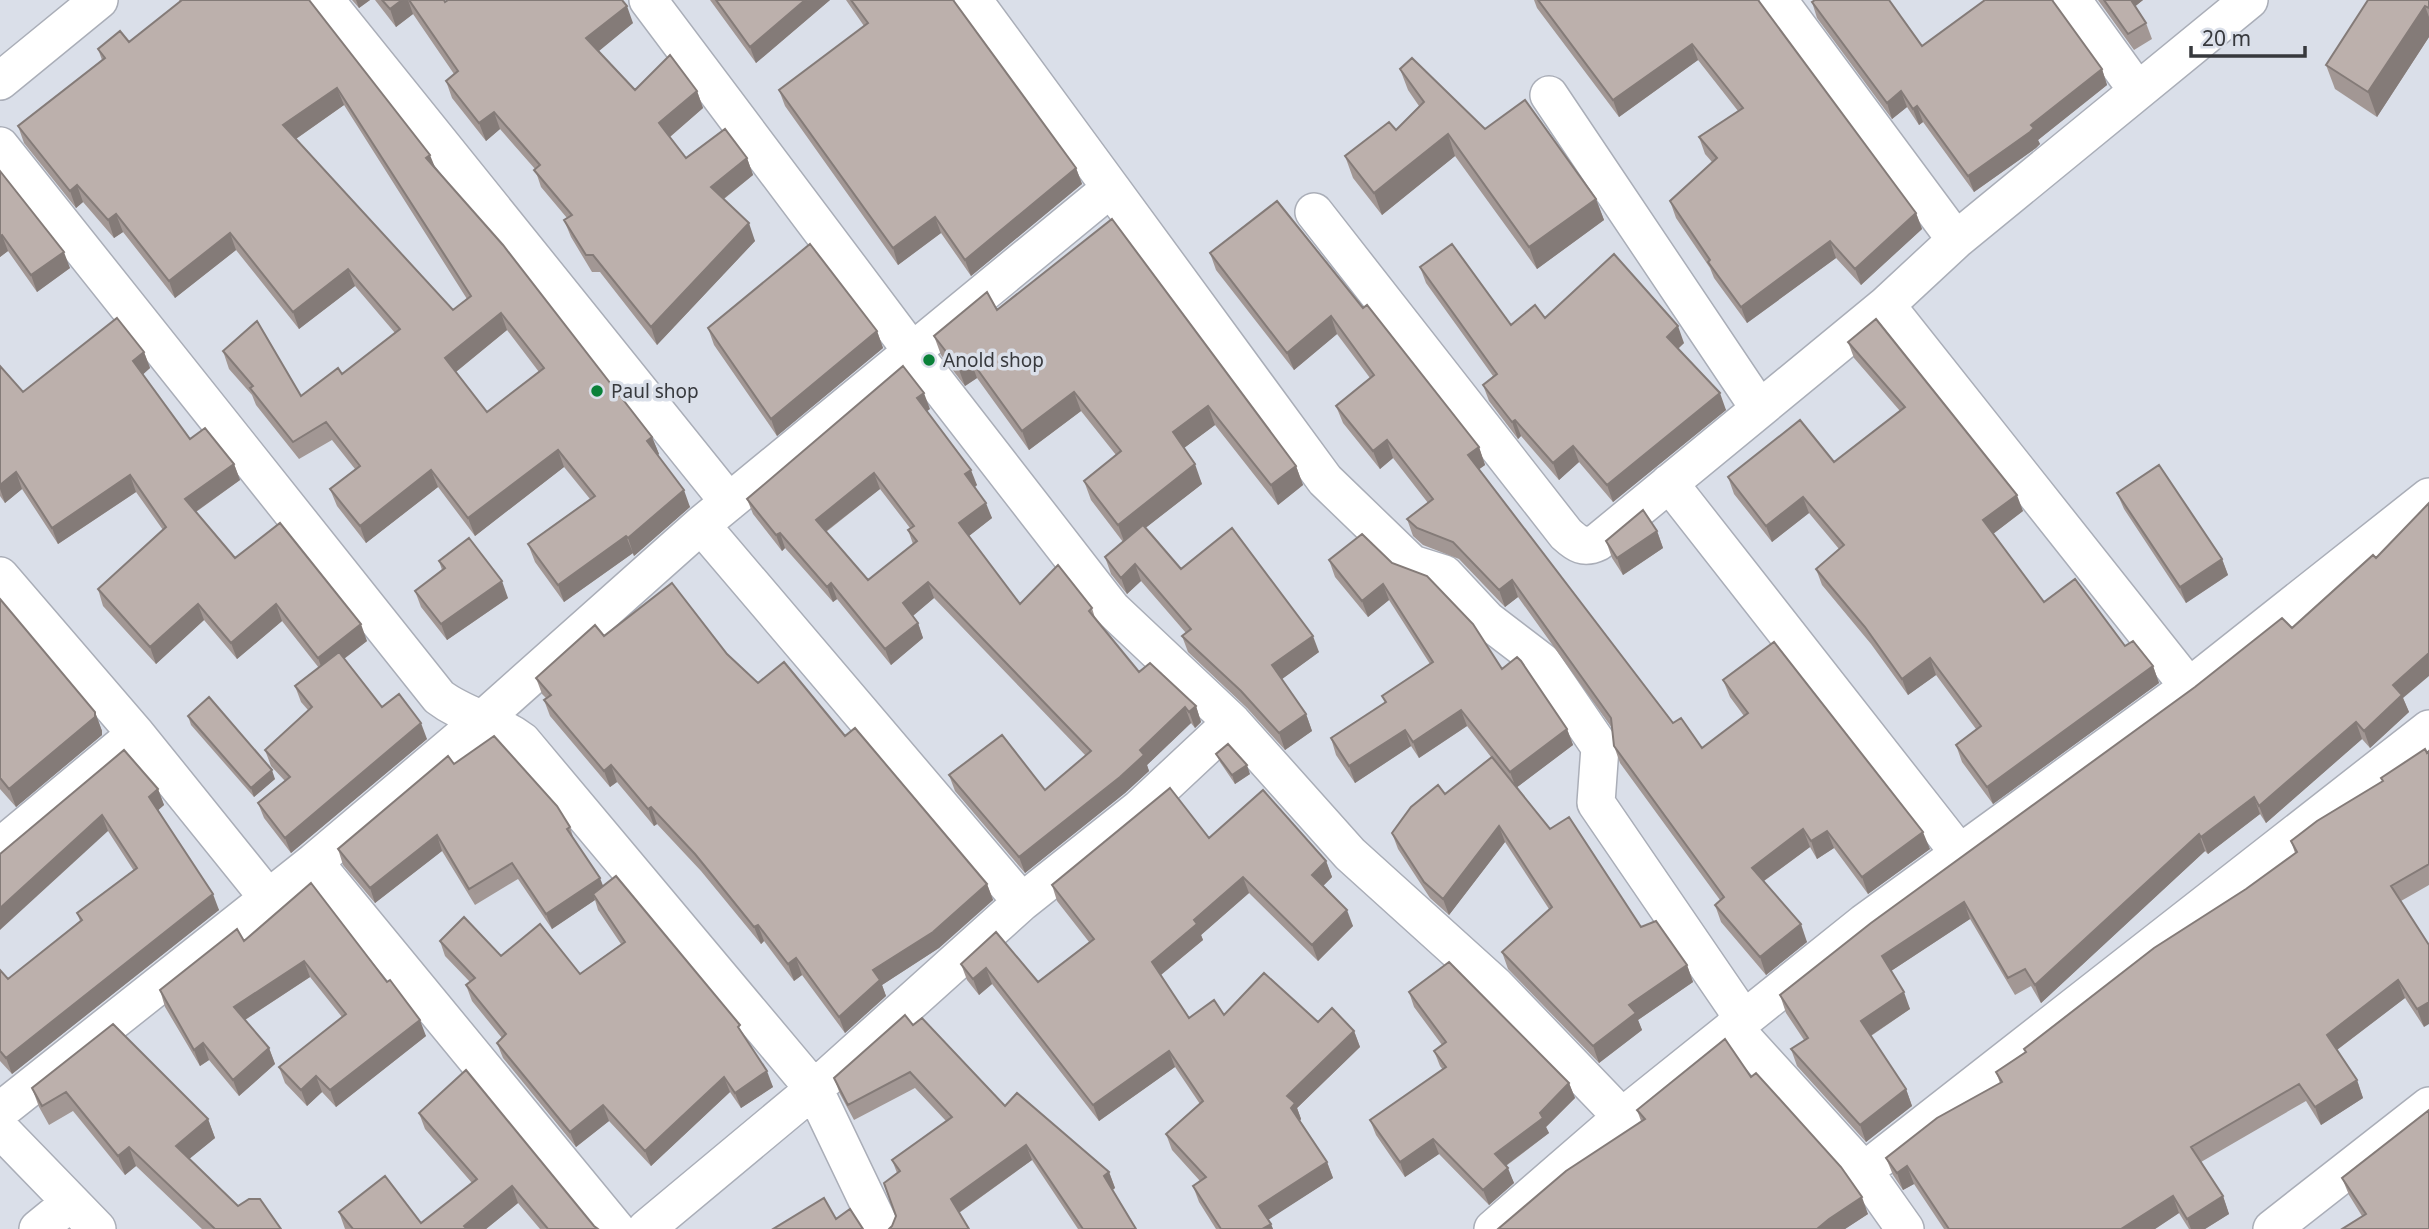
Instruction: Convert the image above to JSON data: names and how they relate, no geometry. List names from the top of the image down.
{
  "places": ["Anold shop", "Paul shop"],
  "scale_bar": "20 m"
}
